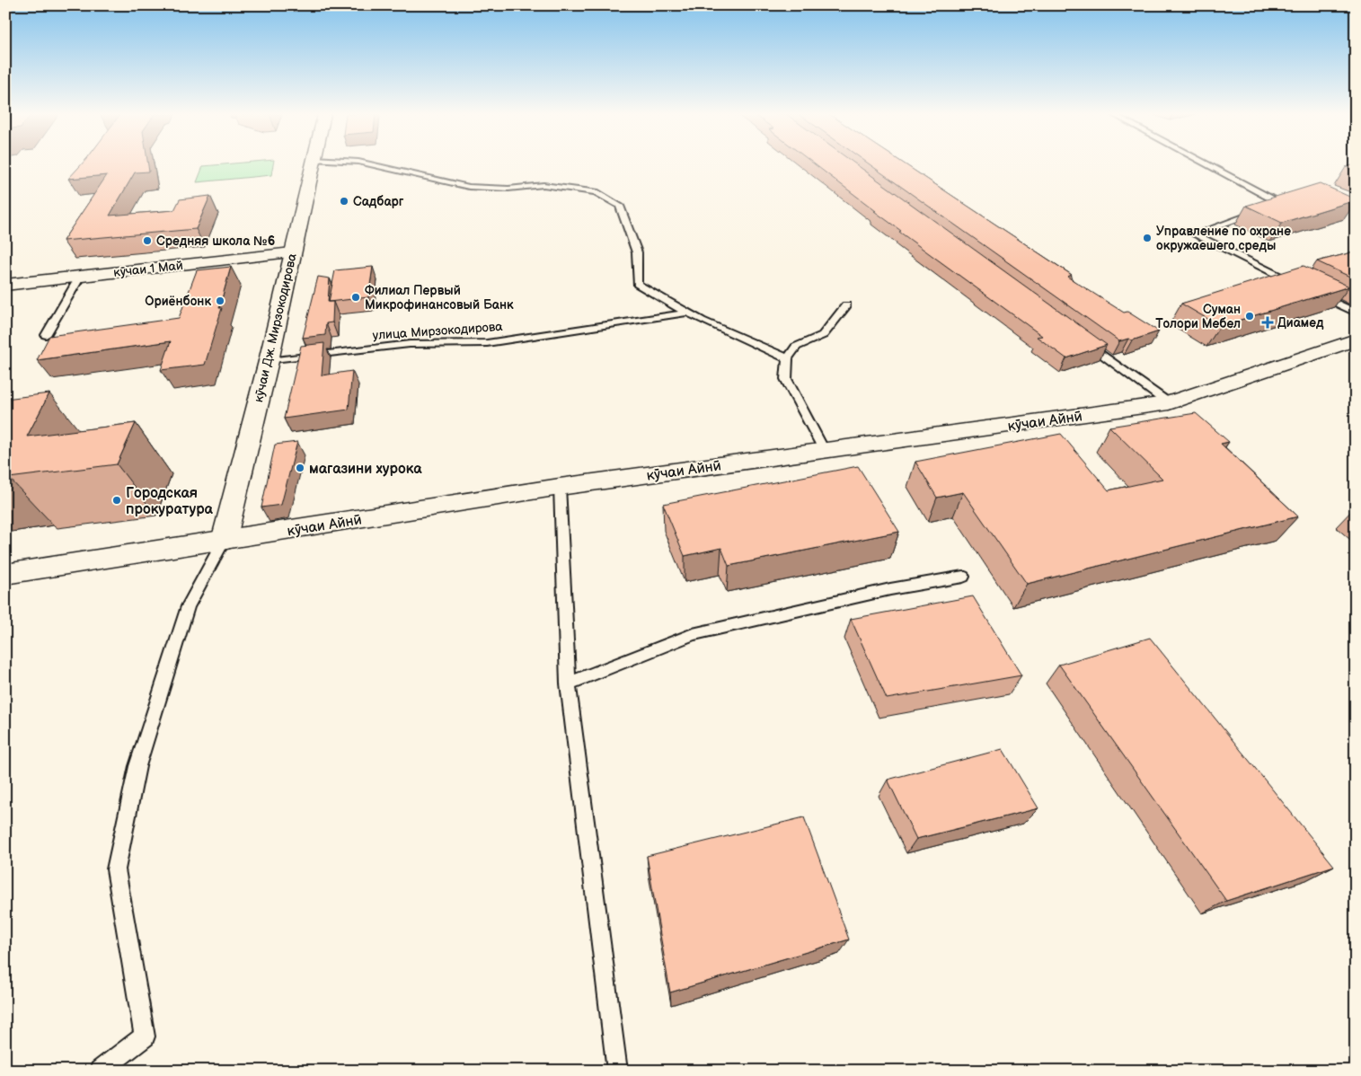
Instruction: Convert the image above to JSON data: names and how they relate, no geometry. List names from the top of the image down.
{
  "streets": {
    "main road": ["кӯчаи 1 Май", "кӯчаи Дж. Мирзокодирова", "кӯчаи Айнӣ"],
    "lane": ["улица Мирзокодирова"]
  },
  "crossings": [
    ["кӯчаи 1 Май", "кӯчаи Дж. Мирзокодирова"],
    ["кӯчаи Дж. Мирзокодирова", "улица Мирзокодирова"],
    ["кӯчаи Дж. Мирзокодирова", "кӯчаи Айнӣ"]
  ],
  "places": {
    "other": [
      "Садбарг",
      "Управление по охране окружаешего среды",
      "Средняя школа №6",
      "Филиал Первый Микрофинансовый Банк",
      "Ориёнбонк",
      "Суман Толори Мебел",
      "магазини хурока",
      "Городская прокуратура"
    ],
    "health": ["Диамед"]
  }
}
